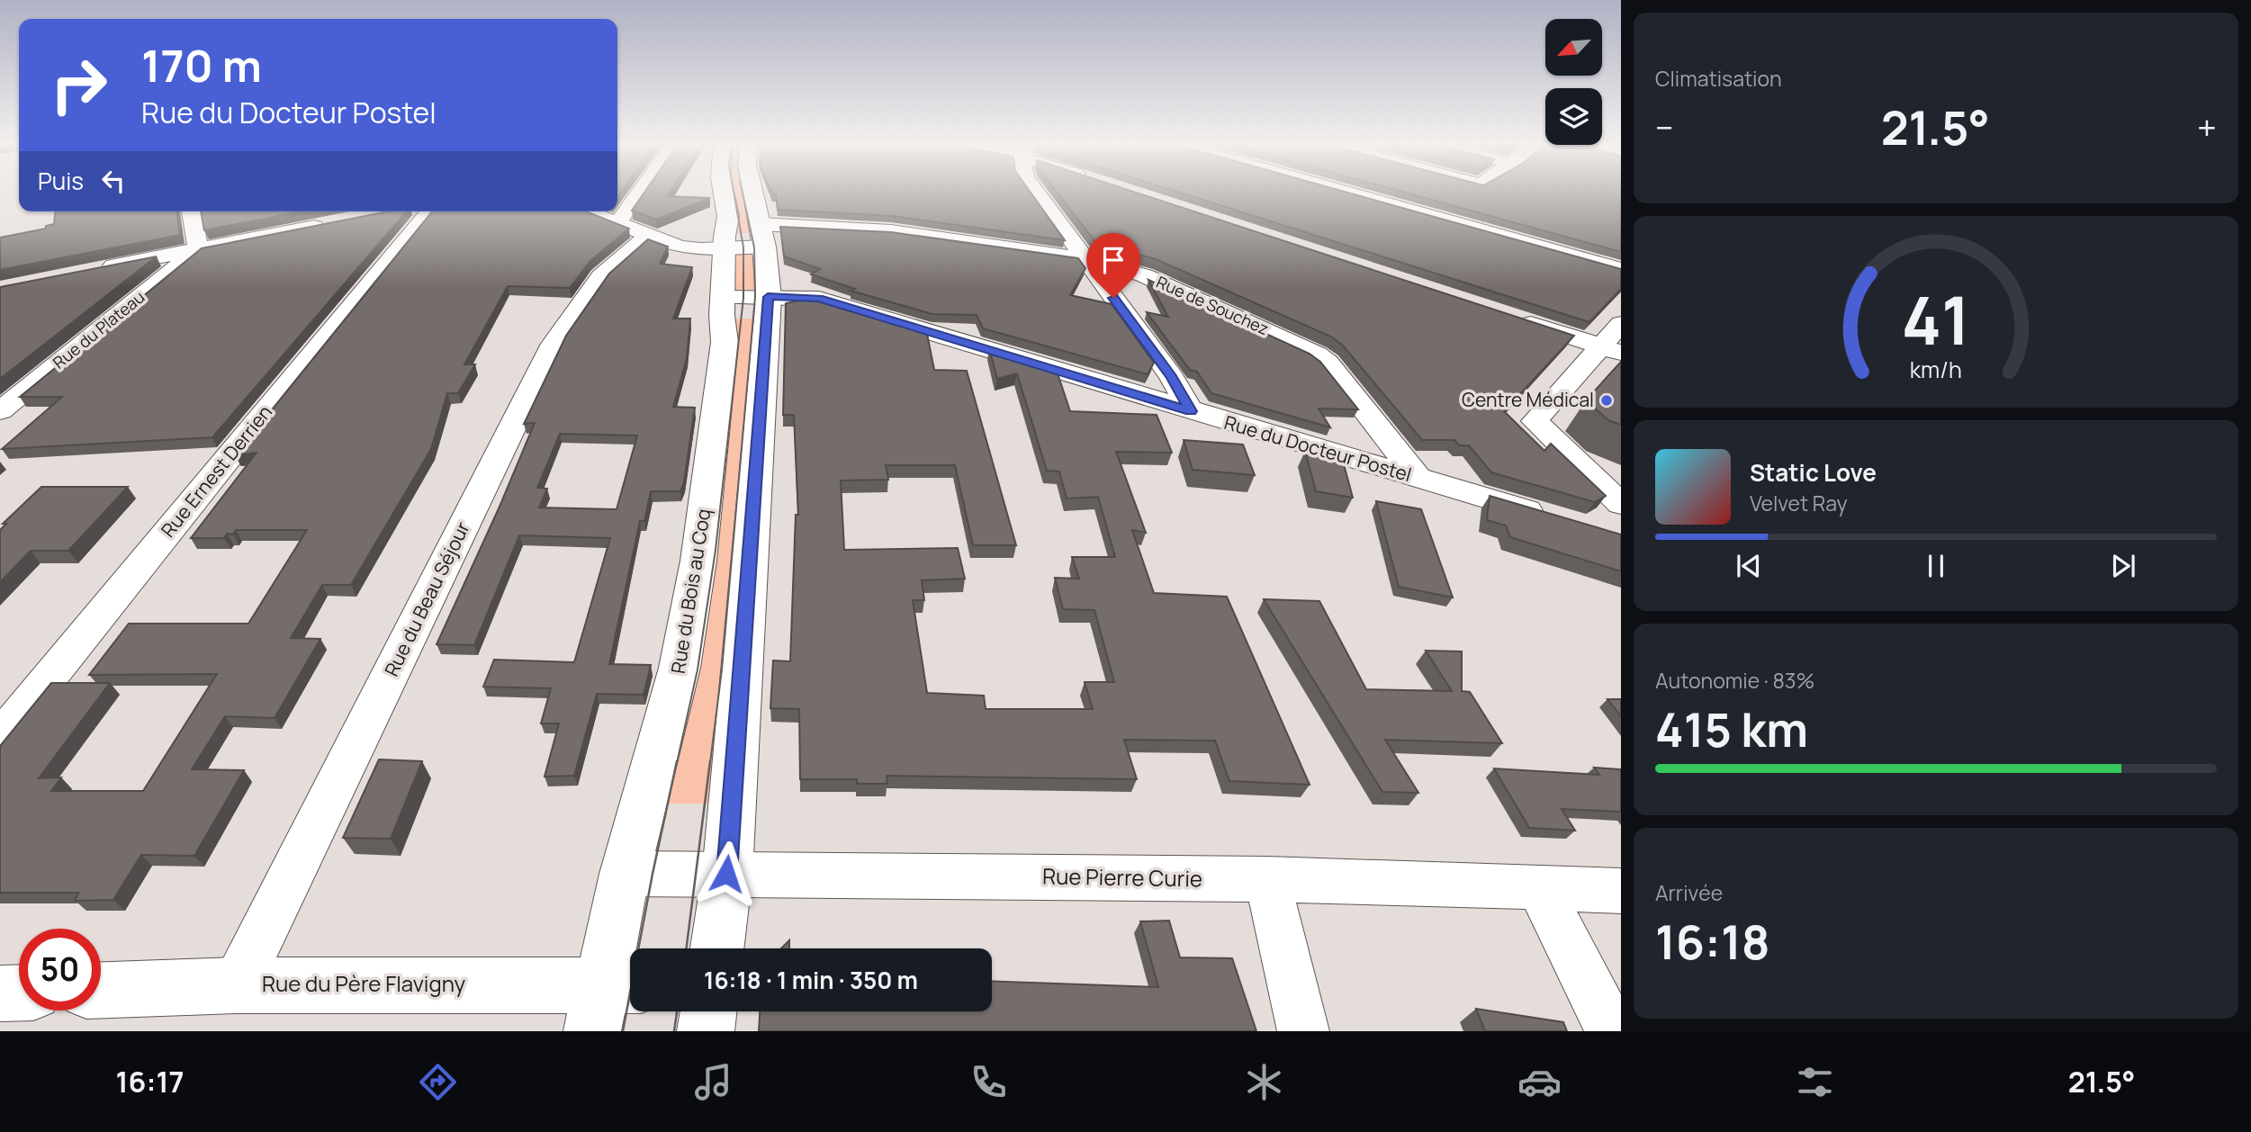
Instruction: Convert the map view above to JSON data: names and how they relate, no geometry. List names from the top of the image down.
{
  "streets": {
    "main road": ["Rue du Bois au Coq", "Rue du Père Flavigny"],
    "street": [
      "Rue de Souchez",
      "Rue du Plateau",
      "Rue du Docteur Postel",
      "Rue Ernest Derrien",
      "Rue du Beau Séjour",
      "Rue Pierre Curie"
    ]
  },
  "crossings": [
    ["Rue de Souchez", "Rue du Docteur Postel"],
    ["Rue de Souchez", "Rue du Bois au Coq"],
    ["Rue du Docteur Postel", "Rue du Bois au Coq"],
    ["Rue du Bois au Coq", "Rue Pierre Curie"],
    ["Rue du Bois au Coq", "Rue du Père Flavigny"],
    ["Rue du Beau Séjour", "Rue du Père Flavigny"]
  ],
  "places": ["Centre Médical"],
  "north": "bottom left",
  "page": {
    "tile": [
      "Climatisation",
      ["Autonomie · 83%", "415 km"],
      ["Arrivée", "16:18"]
    ],
    "turn": ["170 m", "Rue du Docteur Postel"],
    "heat": ["−", "21.5°", "+"],
    "then": "Puis",
    "song": ["Static Love", "Velvet Ray"],
    "limit": "50",
    "trip": "16:18 · 1 min · 350 m",
    "tabs": ["16:17", "21.5°"],
    "gauge": ["41", "km/h"]
  }
}
